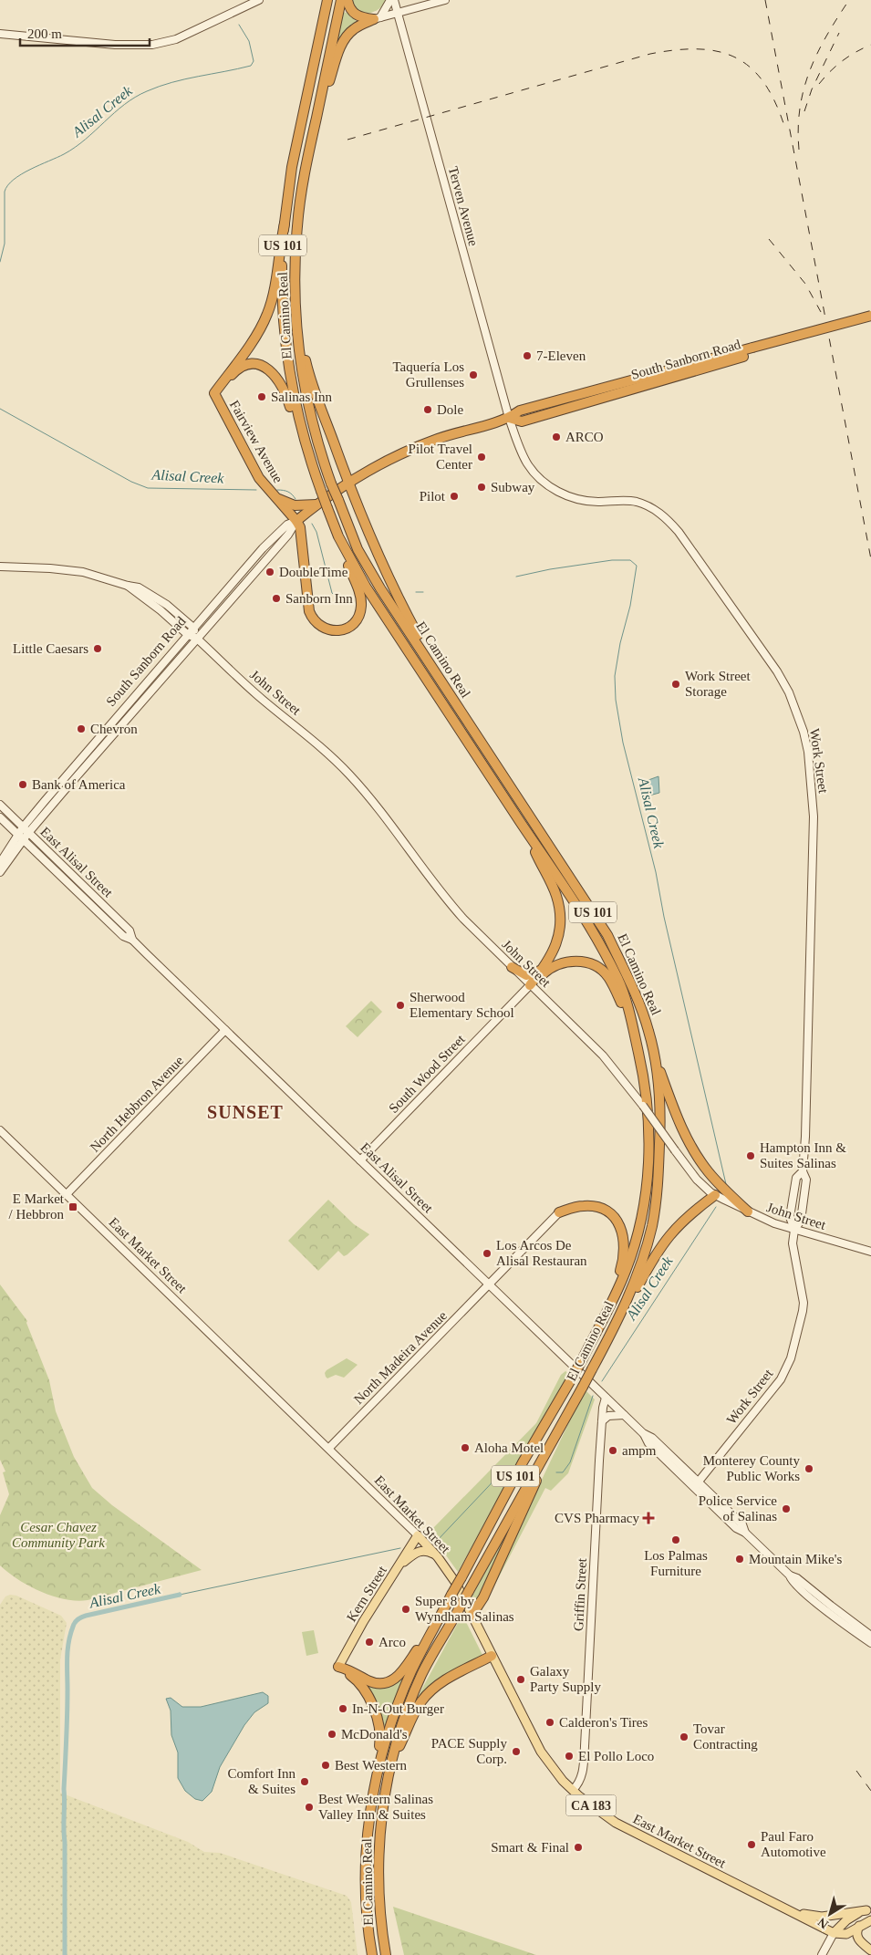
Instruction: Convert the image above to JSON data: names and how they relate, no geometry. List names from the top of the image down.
{
  "streets": {
    "highway": [
      "US 101",
      "El Camino Real",
      "South Sanborn Road",
      "Fairview Avenue"
    ],
    "main road": [
      "Terven Avenue",
      "John Street",
      "Work Street",
      "East Alisal Street",
      "South Wood Street",
      "North Hebbron Avenue",
      "East Market Street",
      "North Madeira Avenue",
      "Kern Street",
      "Griffin Street",
      "CA 183"
    ]
  },
  "crossings": [
    ["Terven Avenue", "South Sanborn Road"],
    ["Terven Avenue", "Work Street"],
    ["El Camino Real", "Fairview Avenue"],
    ["South Sanborn Road", "Fairview Avenue"],
    ["South Sanborn Road", "John Street"],
    ["South Sanborn Road", "Work Street"],
    ["South Sanborn Road", "East Alisal Street"],
    ["John Street", "Work Street"],
    ["John Street", "South Wood Street"],
    ["Work Street", "East Alisal Street"],
    ["East Alisal Street", "South Wood Street"],
    ["East Alisal Street", "North Hebbron Avenue"],
    ["East Alisal Street", "North Madeira Avenue"],
    ["East Alisal Street", "Griffin Street"],
    ["North Hebbron Avenue", "East Market Street"],
    ["East Market Street", "North Madeira Avenue"],
    ["East Market Street", "Kern Street"],
    ["East Market Street", "Griffin Street"]
  ],
  "districts": ["SUNSET"],
  "water": ["Alisal Creek"],
  "parks": ["Cesar Chavez Community Park"],
  "places": {
    "other": [
      "7-Eleven",
      "Taquería Los Grullenses",
      "Salinas Inn",
      "Dole",
      "ARCO",
      "Pilot Travel Center",
      "Subway",
      "Pilot",
      "DoubleTime",
      "Sanborn Inn",
      "Little Caesars",
      "Work Street Storage",
      "Chevron",
      "Bank of America",
      "Sherwood Elementary School",
      "Hampton Inn & Suites Salinas",
      "Los Arcos De Alisal Restauran",
      "Aloha Motel",
      "ampm",
      "Monterey County Public Works",
      "Police Service of Salinas",
      "Los Palmas Furniture",
      "Mountain Mike's",
      "Super 8 by Wyndham Salinas",
      "Arco",
      "Galaxy Party Supply",
      "In-N-Out Burger",
      "Calderon's Tires",
      "McDonald's",
      "Tovar Contracting",
      "PACE Supply Corp.",
      "El Pollo Loco",
      "Best Western",
      "Comfort Inn & Suites",
      "Best Western Salinas Valley Inn & Suites",
      "Paul Faro Automotive",
      "Smart & Final"
    ],
    "transit": ["E Market / Hebbron"],
    "health": ["CVS Pharmacy"]
  },
  "scale_bar": "200 m",
  "north": "bottom left"
}
